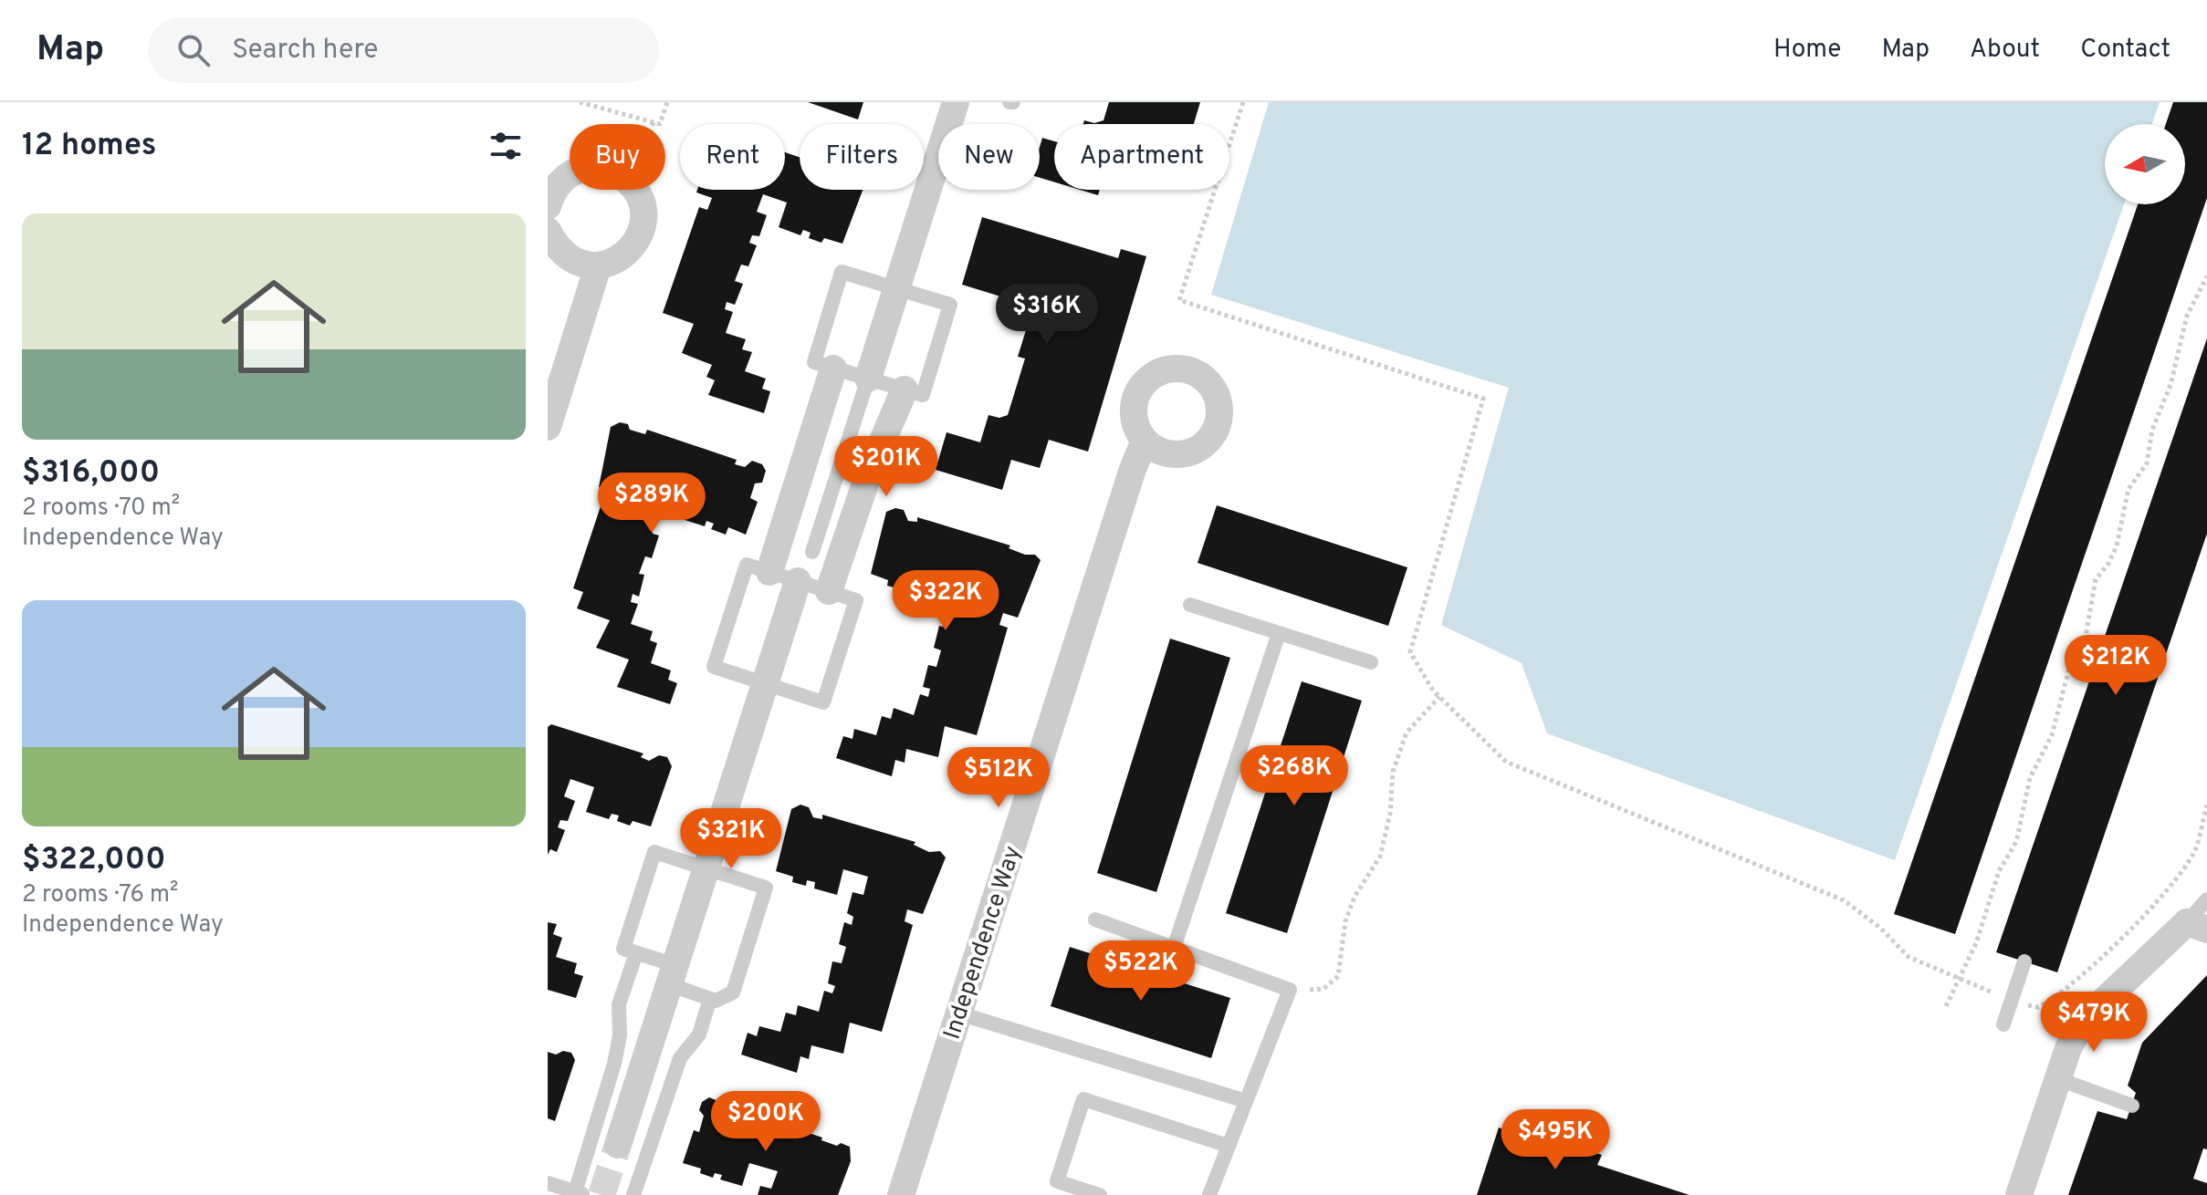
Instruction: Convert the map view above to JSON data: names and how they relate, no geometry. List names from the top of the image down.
{
  "streets": {
    "street": ["Independence Way"]
  },
  "north": "left",
  "page": {
    "header": "Map",
    "search": "Search here",
    "nav": [
      "Home",
      "Map",
      "About",
      "Contact"
    ],
    "heading": "12 homes",
    "chip": [
      "Buy",
      "Rent",
      "Filters",
      "New",
      "Apartment"
    ],
    "list": [
      {
        "name": "$316,000",
        "note": "2 rooms · 70 m² · Independence Way"
      },
      {
        "name": "$322,000",
        "note": "2 rooms · 76 m² · Independence Way"
      }
    ],
    "price": [
      "$316K",
      "$201K",
      "$289K",
      "$322K",
      "$212K",
      "$268K",
      "$512K",
      "$321K",
      "$522K",
      "$479K",
      "$200K",
      "$495K"
    ]
  }
}
